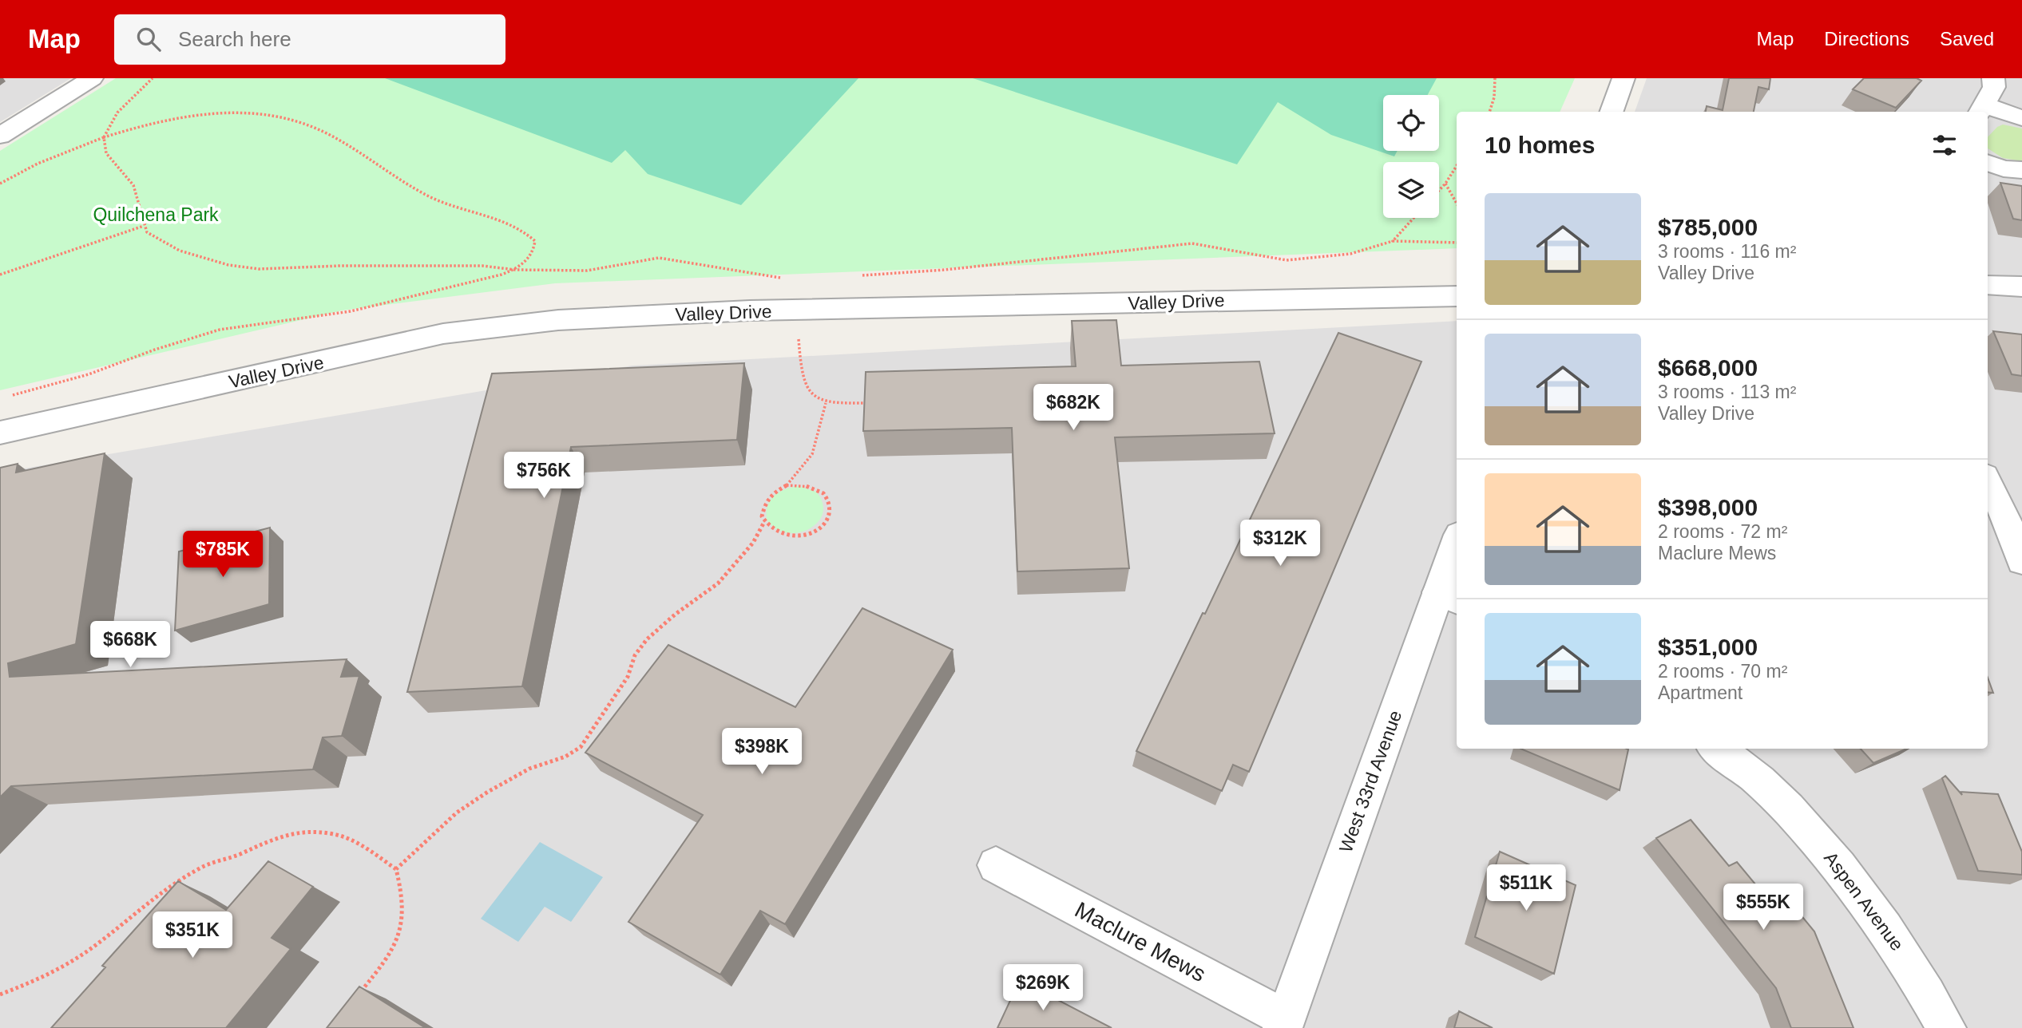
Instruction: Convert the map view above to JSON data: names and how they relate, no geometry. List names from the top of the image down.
{
  "streets": {
    "street": [
      "Valley Drive",
      "West 33rd Avenue",
      "Aspen Avenue",
      "Maclure Mews"
    ]
  },
  "crossings": [
    ["West 33rd Avenue", "Maclure Mews"]
  ],
  "parks": ["Quilchena Park"],
  "page": {
    "header": "Map",
    "search": "Search here",
    "nav": ["Map", "Directions", "Saved"],
    "heading": "10 homes",
    "list": [
      {
        "name": "$785,000",
        "note": "3 rooms · 116 m² · Valley Drive"
      },
      {
        "name": "$668,000",
        "note": "3 rooms · 113 m² · Valley Drive"
      },
      {
        "name": "$398,000",
        "note": "2 rooms · 72 m² · Maclure Mews"
      },
      {
        "name": "$351,000",
        "note": "2 rooms · 70 m² · Apartment"
      }
    ],
    "price": [
      "$682K",
      "$756K",
      "$312K",
      "$785K",
      "$668K",
      "$398K",
      "$511K",
      "$555K",
      "$351K",
      "$269K"
    ]
  }
}
